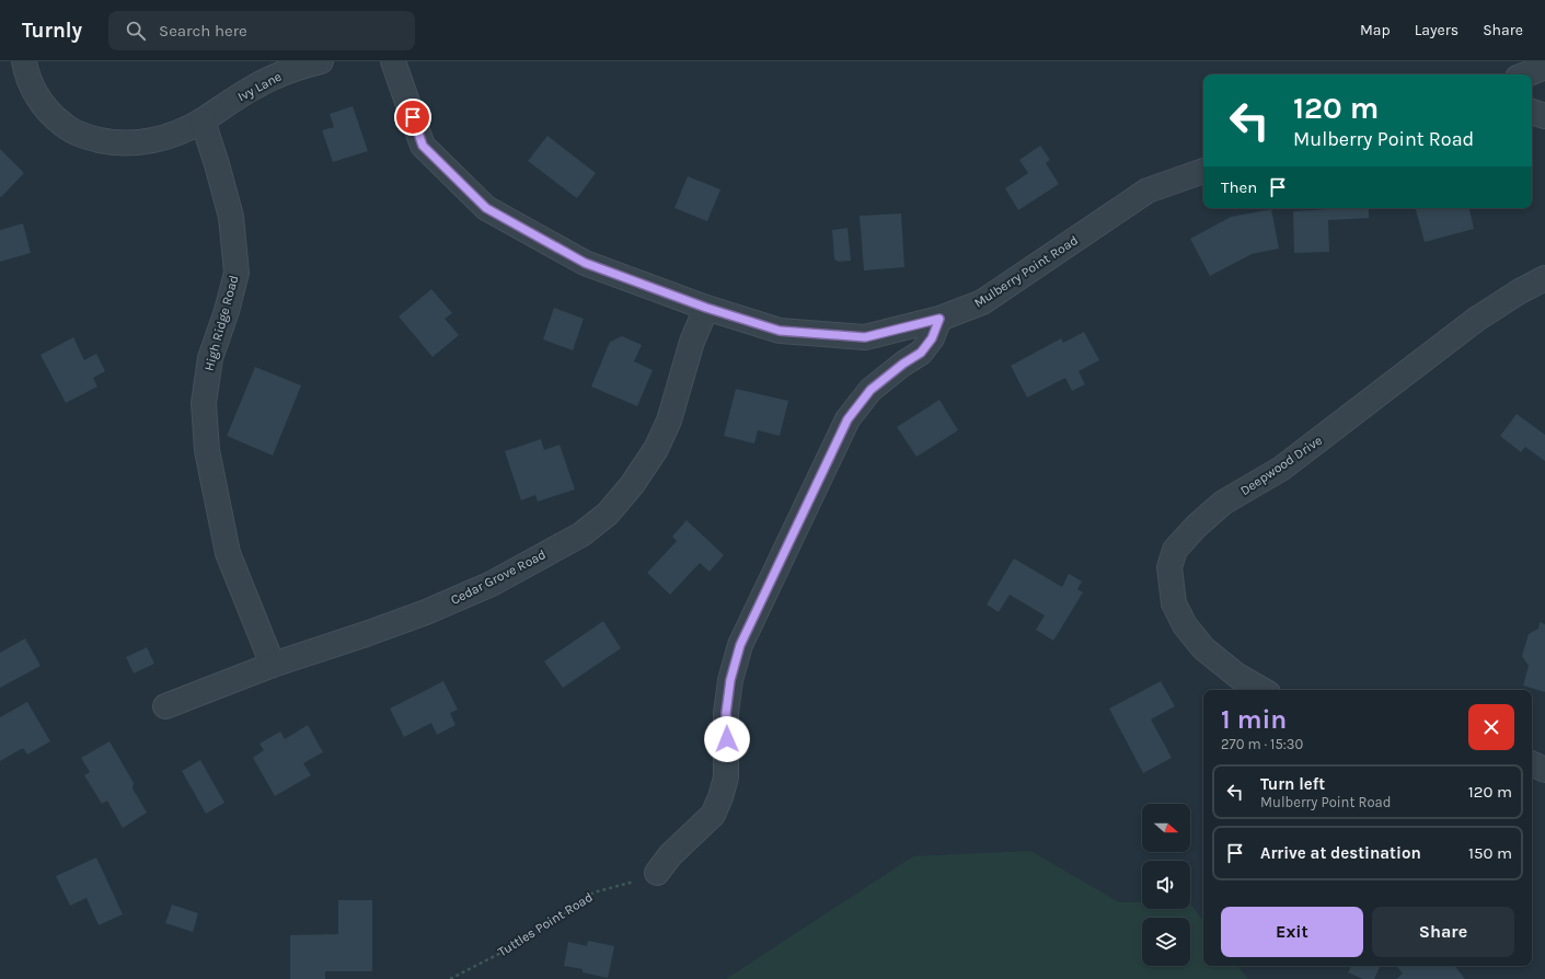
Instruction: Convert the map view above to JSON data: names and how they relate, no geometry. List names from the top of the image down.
{
  "streets": {
    "street": [
      "Ivy Lane",
      "Mulberry Point Road",
      "High Ridge Road",
      "Deepwood Drive",
      "Cedar Grove Road"
    ],
    "path": ["Tuttles Point Road"]
  },
  "crossings": [
    ["Ivy Lane", "High Ridge Road"],
    ["Mulberry Point Road", "Cedar Grove Road"],
    ["High Ridge Road", "Cedar Grove Road"]
  ],
  "north": "right",
  "page": {
    "header": "Turnly",
    "search": "Search here",
    "nav": ["Map", "Layers", "Share"],
    "turn": ["120 m", "Mulberry Point Road"],
    "then": "Then",
    "heading": ["1 min", "270 m · 15:30"],
    "list": [
      {
        "name": "Turn left",
        "note": "Mulberry Point Road",
        "value": "120 m"
      },
      {
        "name": "Arrive at destination",
        "value": "150 m"
      }
    ],
    "buttons": ["Exit", "Share"]
  }
}
